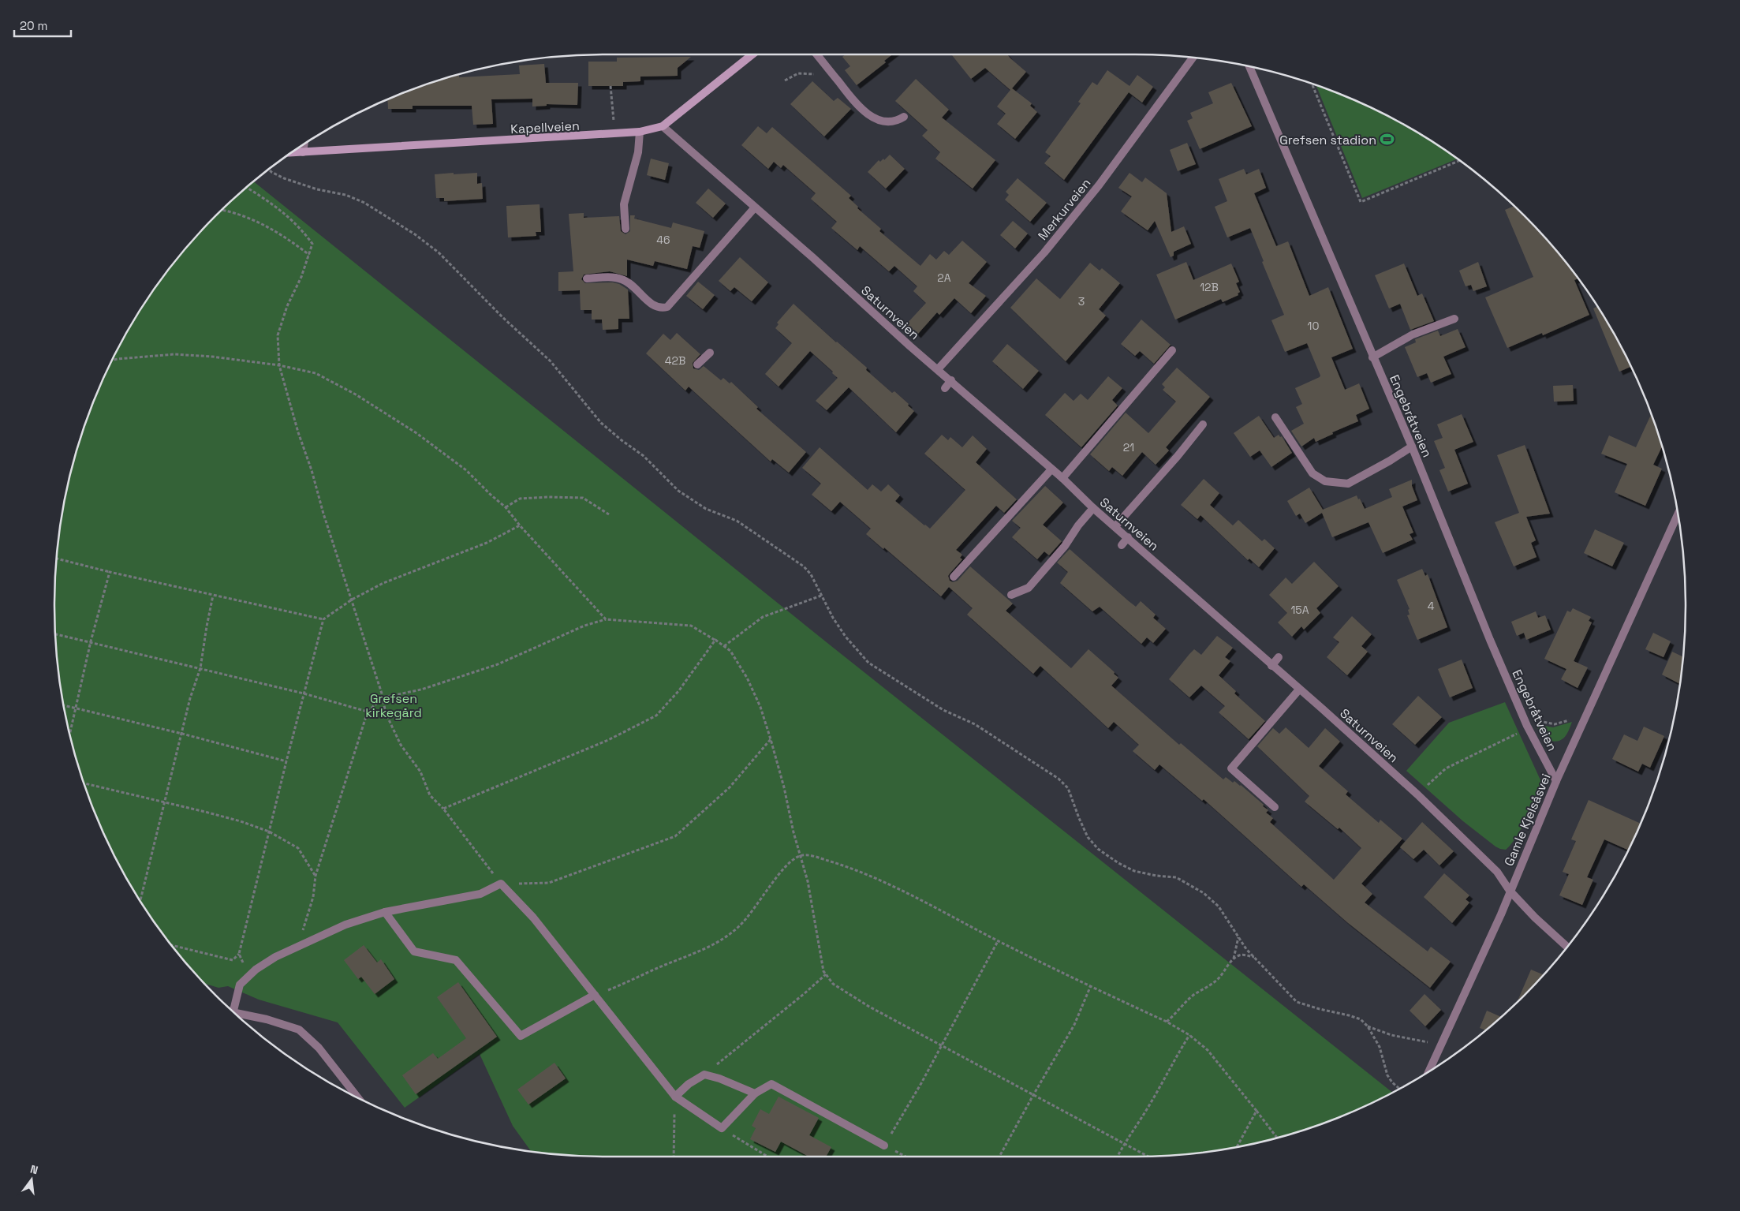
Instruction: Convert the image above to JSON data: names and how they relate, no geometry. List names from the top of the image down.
{
  "streets": {
    "street": [
      "Kapellveien",
      "Merkurveien",
      "Saturnveien",
      "Engebråtveien",
      "Gamle Kjelsåsvei"
    ]
  },
  "crossings": [
    ["Kapellveien", "Saturnveien"],
    ["Merkurveien", "Saturnveien"],
    ["Saturnveien", "Gamle Kjelsåsvei"],
    ["Engebråtveien", "Gamle Kjelsåsvei"]
  ],
  "parks": ["Grefsen kirkegård"],
  "places": {
    "sports": ["Grefsen stadion"]
  },
  "house_numbers": [
    "46",
    "2A",
    "12B",
    "3",
    "10",
    "42B",
    "21",
    "4",
    "15A"
  ],
  "scale_bar": "20 m",
  "north": "top"
}
